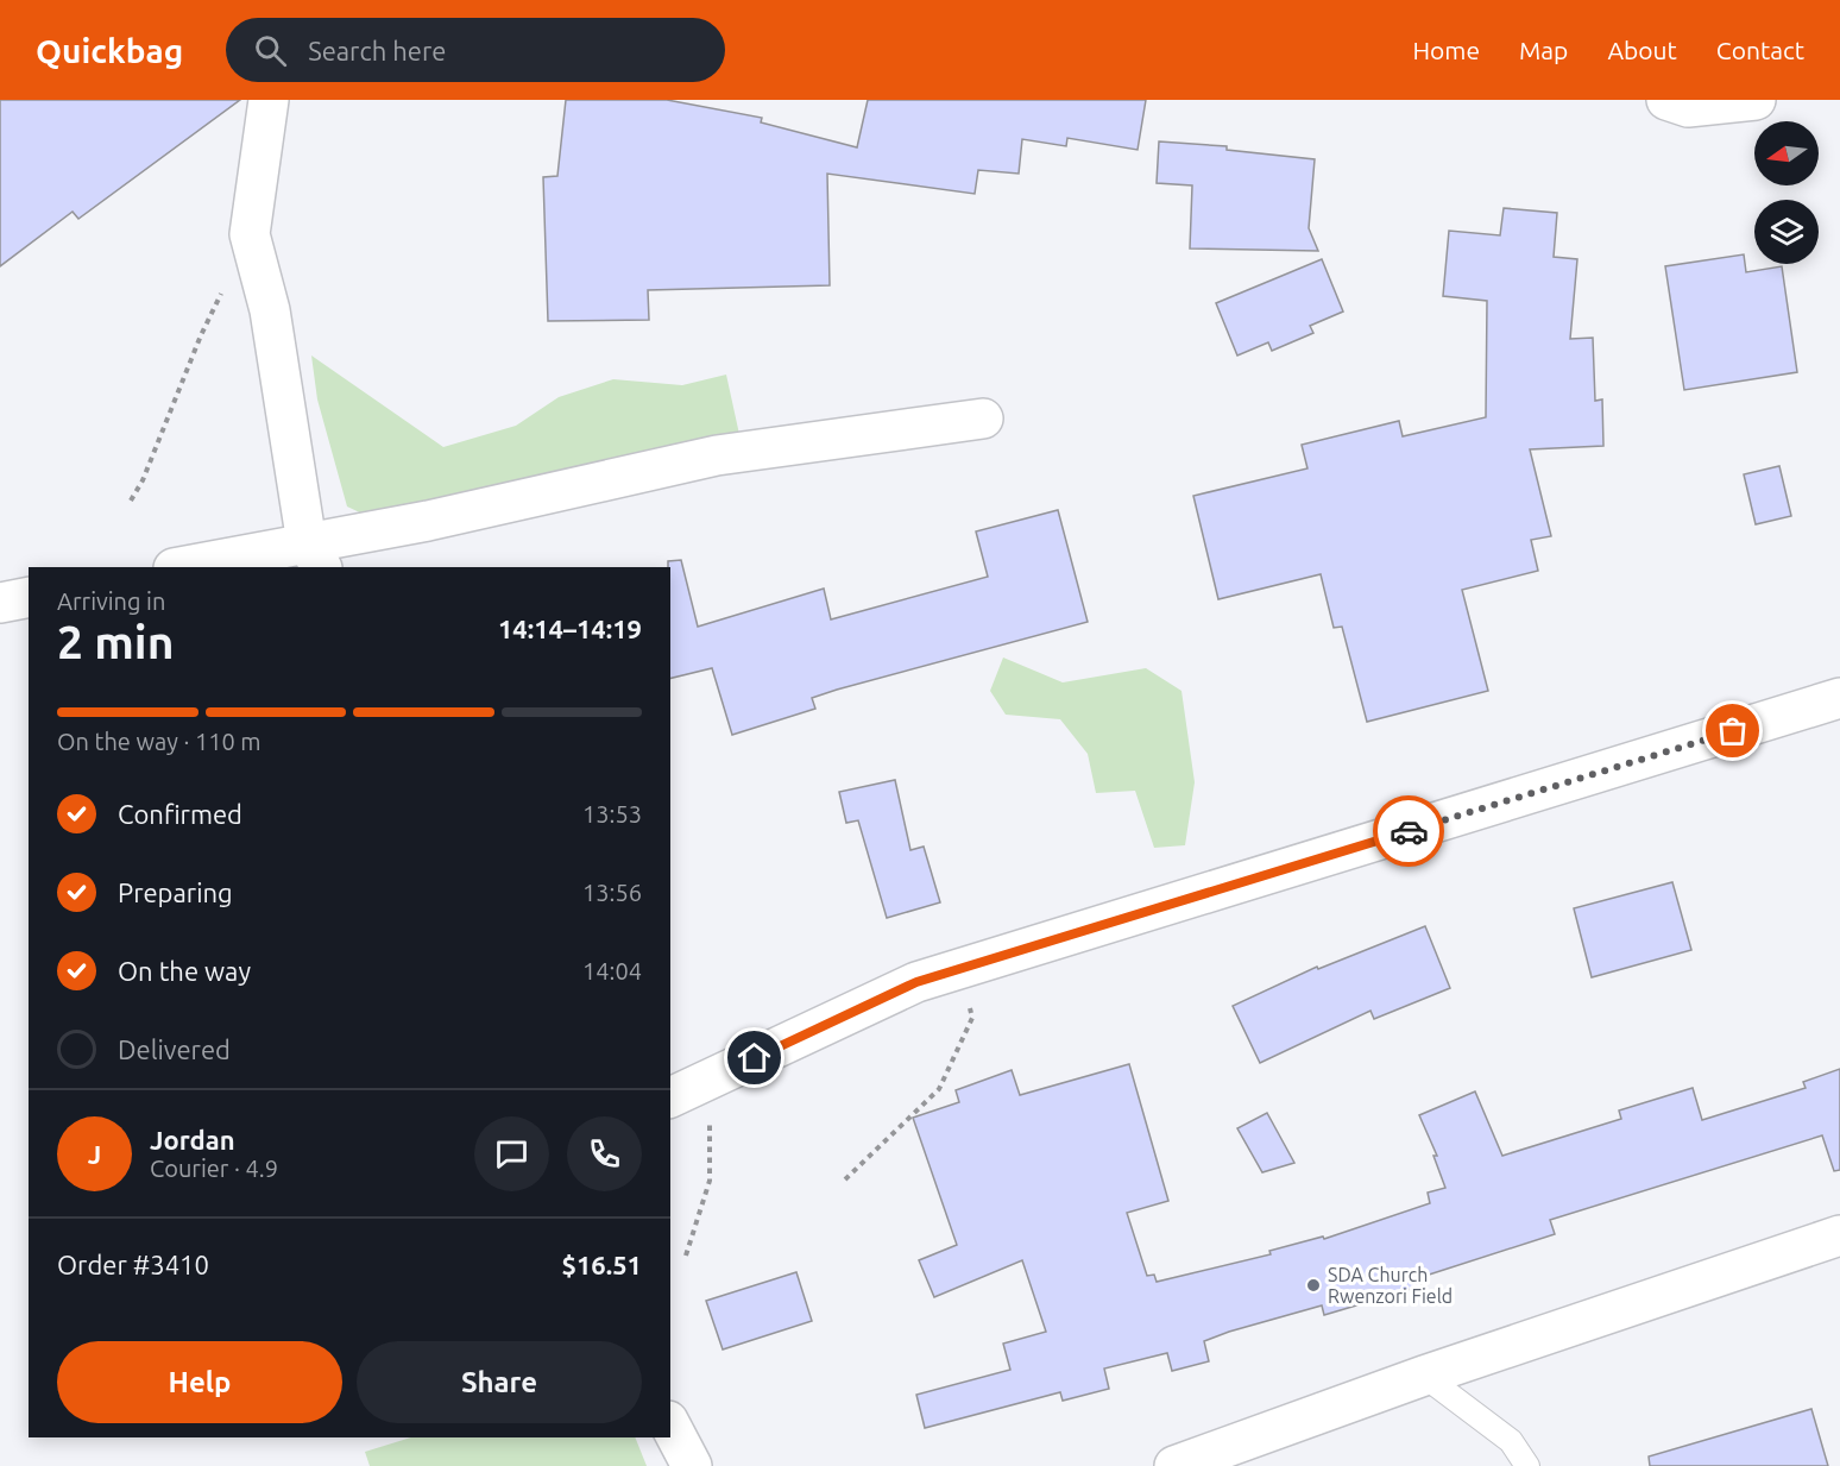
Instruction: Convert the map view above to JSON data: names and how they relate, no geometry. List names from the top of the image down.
{
  "places": ["SDA Church Rwenzori Field"],
  "north": "left",
  "page": {
    "header": "Quickbag",
    "search": "Search here",
    "nav": [
      "Home",
      "Map",
      "About",
      "Contact"
    ],
    "heading": ["2 min", "Arriving in", "14:14–14:19"],
    "panel": [
      "Jordan",
      "Courier · 4.9",
      "Order #3410",
      "$16.51"
    ],
    "bar": "On the way · 110 m",
    "list": [
      ["Confirmed", "13:53"],
      ["Preparing", "13:56"],
      ["On the way", "14:04"],
      "Delivered"
    ],
    "round": "J",
    "buttons": ["Help", "Share"]
  }
}
